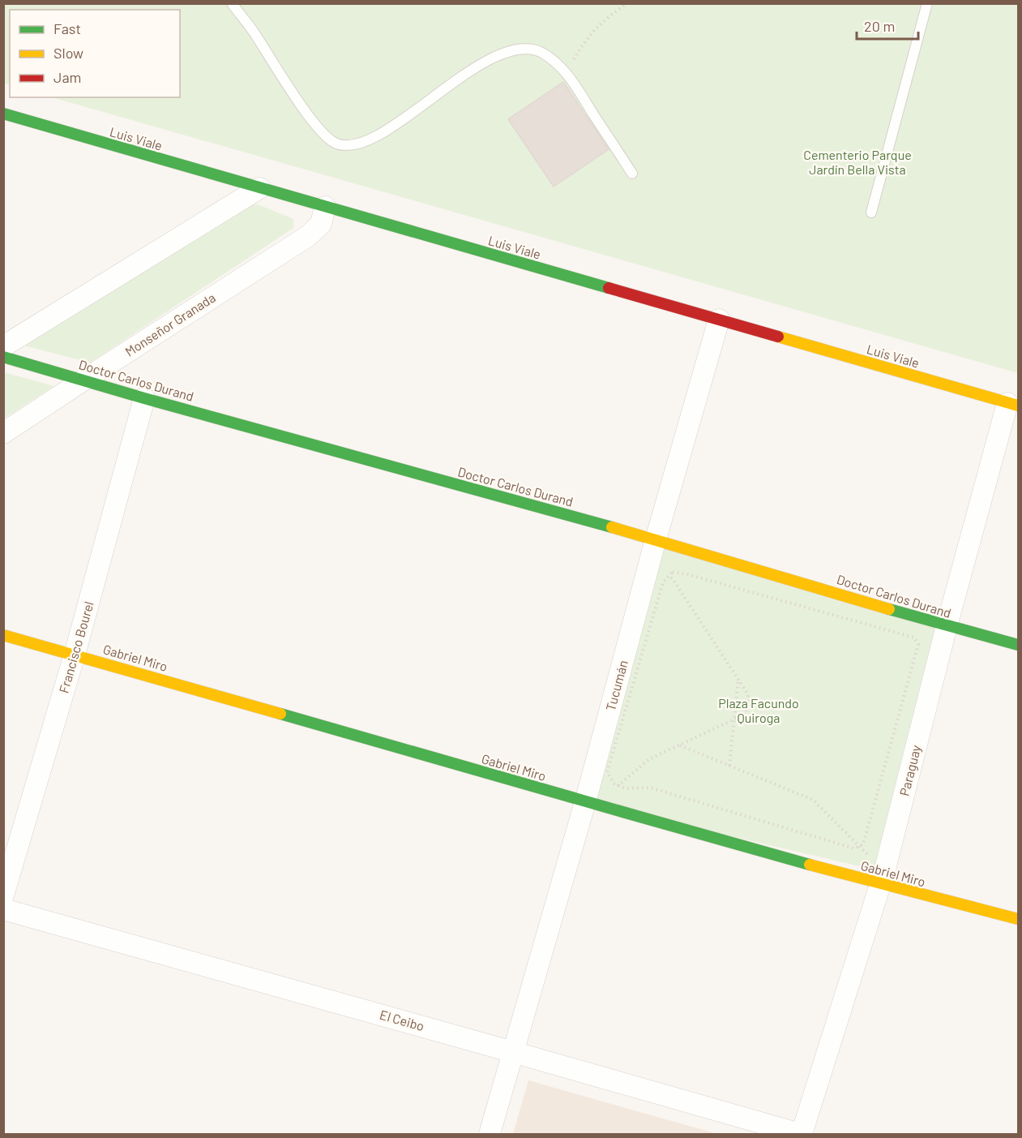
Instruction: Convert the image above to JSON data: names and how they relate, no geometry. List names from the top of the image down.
{
  "streets": {
    "street": [
      "Luis Viale",
      "Monseñor Granada",
      "Doctor Carlos Durand",
      "Francisco Bourel",
      "Gabriel Miro",
      "Tucumán",
      "Paraguay",
      "El Ceibo"
    ]
  },
  "crossings": [
    ["Luis Viale", "Monseñor Granada"],
    ["Luis Viale", "Tucumán"],
    ["Luis Viale", "Paraguay"],
    ["Monseñor Granada", "Doctor Carlos Durand"],
    ["Doctor Carlos Durand", "Francisco Bourel"],
    ["Doctor Carlos Durand", "Tucumán"],
    ["Doctor Carlos Durand", "Paraguay"],
    ["Francisco Bourel", "Gabriel Miro"],
    ["Gabriel Miro", "Tucumán"],
    ["Gabriel Miro", "Paraguay"],
    ["Tucumán", "El Ceibo"],
    ["Paraguay", "El Ceibo"]
  ],
  "parks": ["Cementerio Parque Jardín Bella Vista", "Plaza Facundo Quiroga"],
  "legend": ["Fast", "Slow", "Jam"],
  "scale_bar": "20 m"
}
